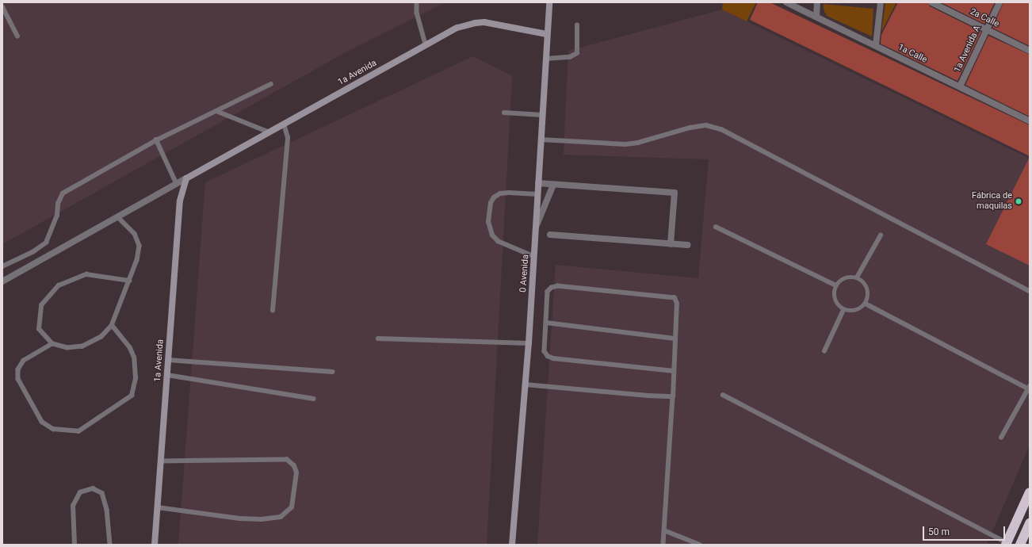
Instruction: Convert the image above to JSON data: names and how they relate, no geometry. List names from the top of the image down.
{
  "streets": {
    "street": [
      "2a Calle",
      "1a Avenida A",
      "1a Calle",
      "1a Avenida",
      "0 Avenida"
    ]
  },
  "crossings": [
    ["2a Calle", "1a Avenida A"],
    ["1a Avenida A", "1a Calle"],
    ["1a Avenida", "0 Avenida"]
  ],
  "places": ["Fábrica de maquilas"],
  "scale_bar": "50 m"
}
